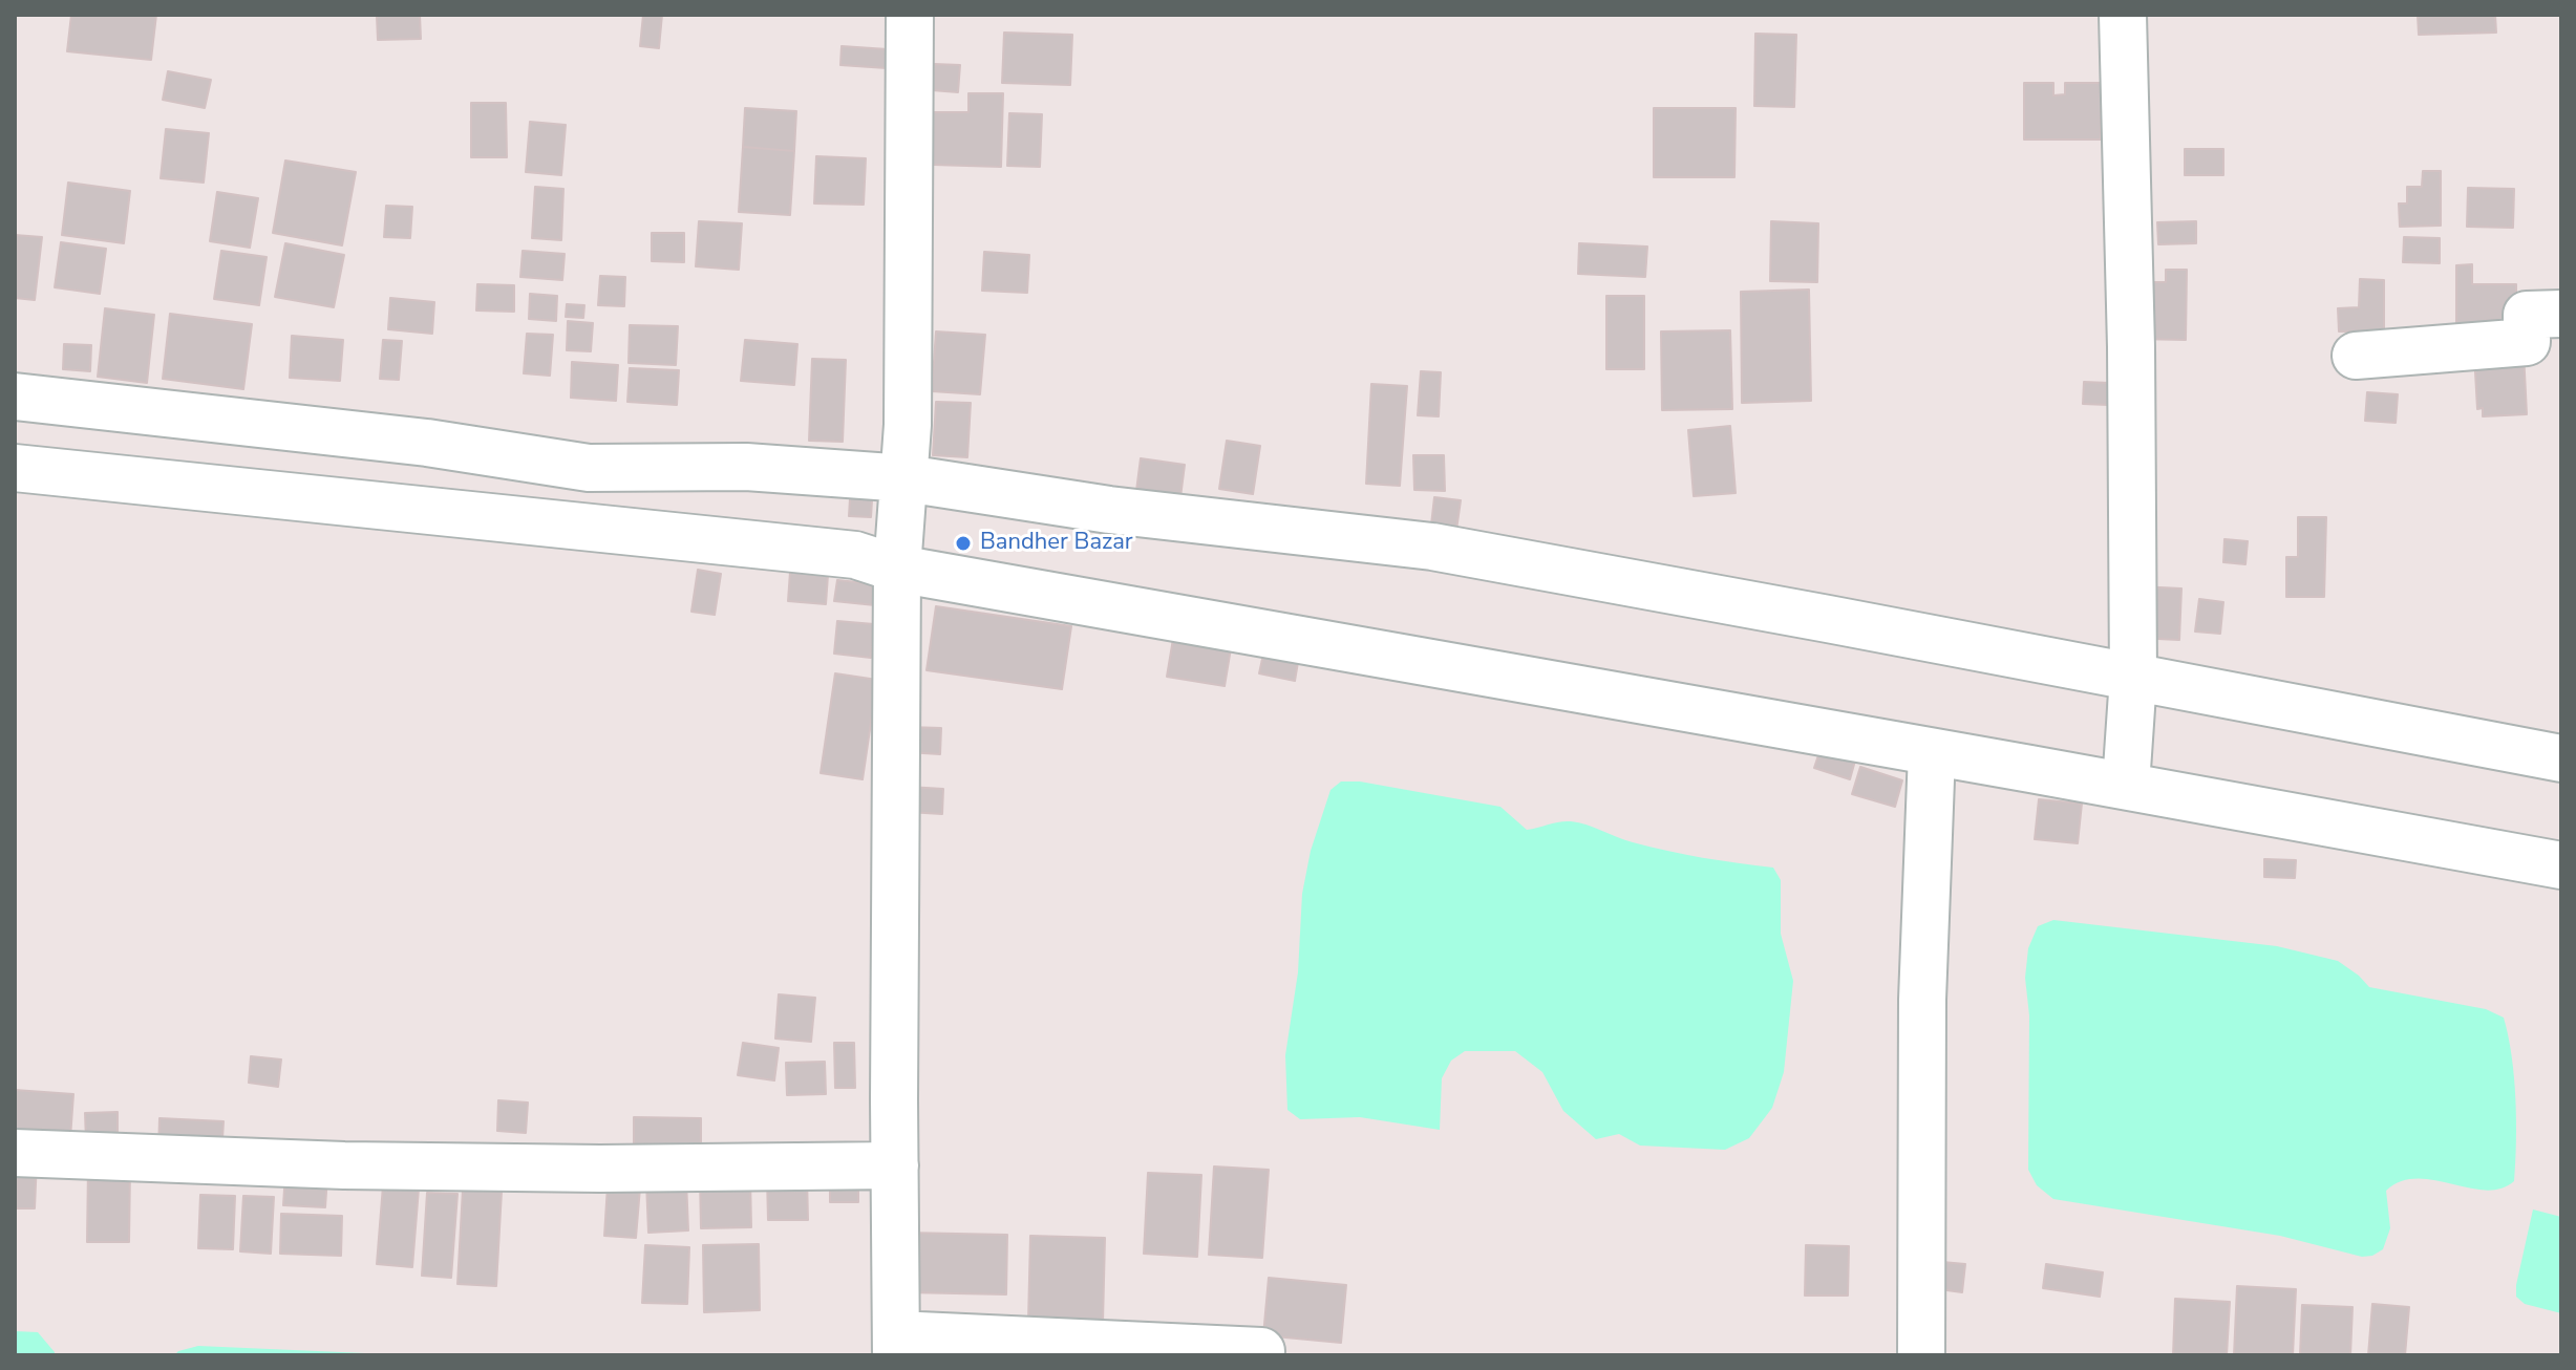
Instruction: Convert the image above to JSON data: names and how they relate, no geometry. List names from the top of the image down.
{
  "places": ["Bandher Bazar"]
}
